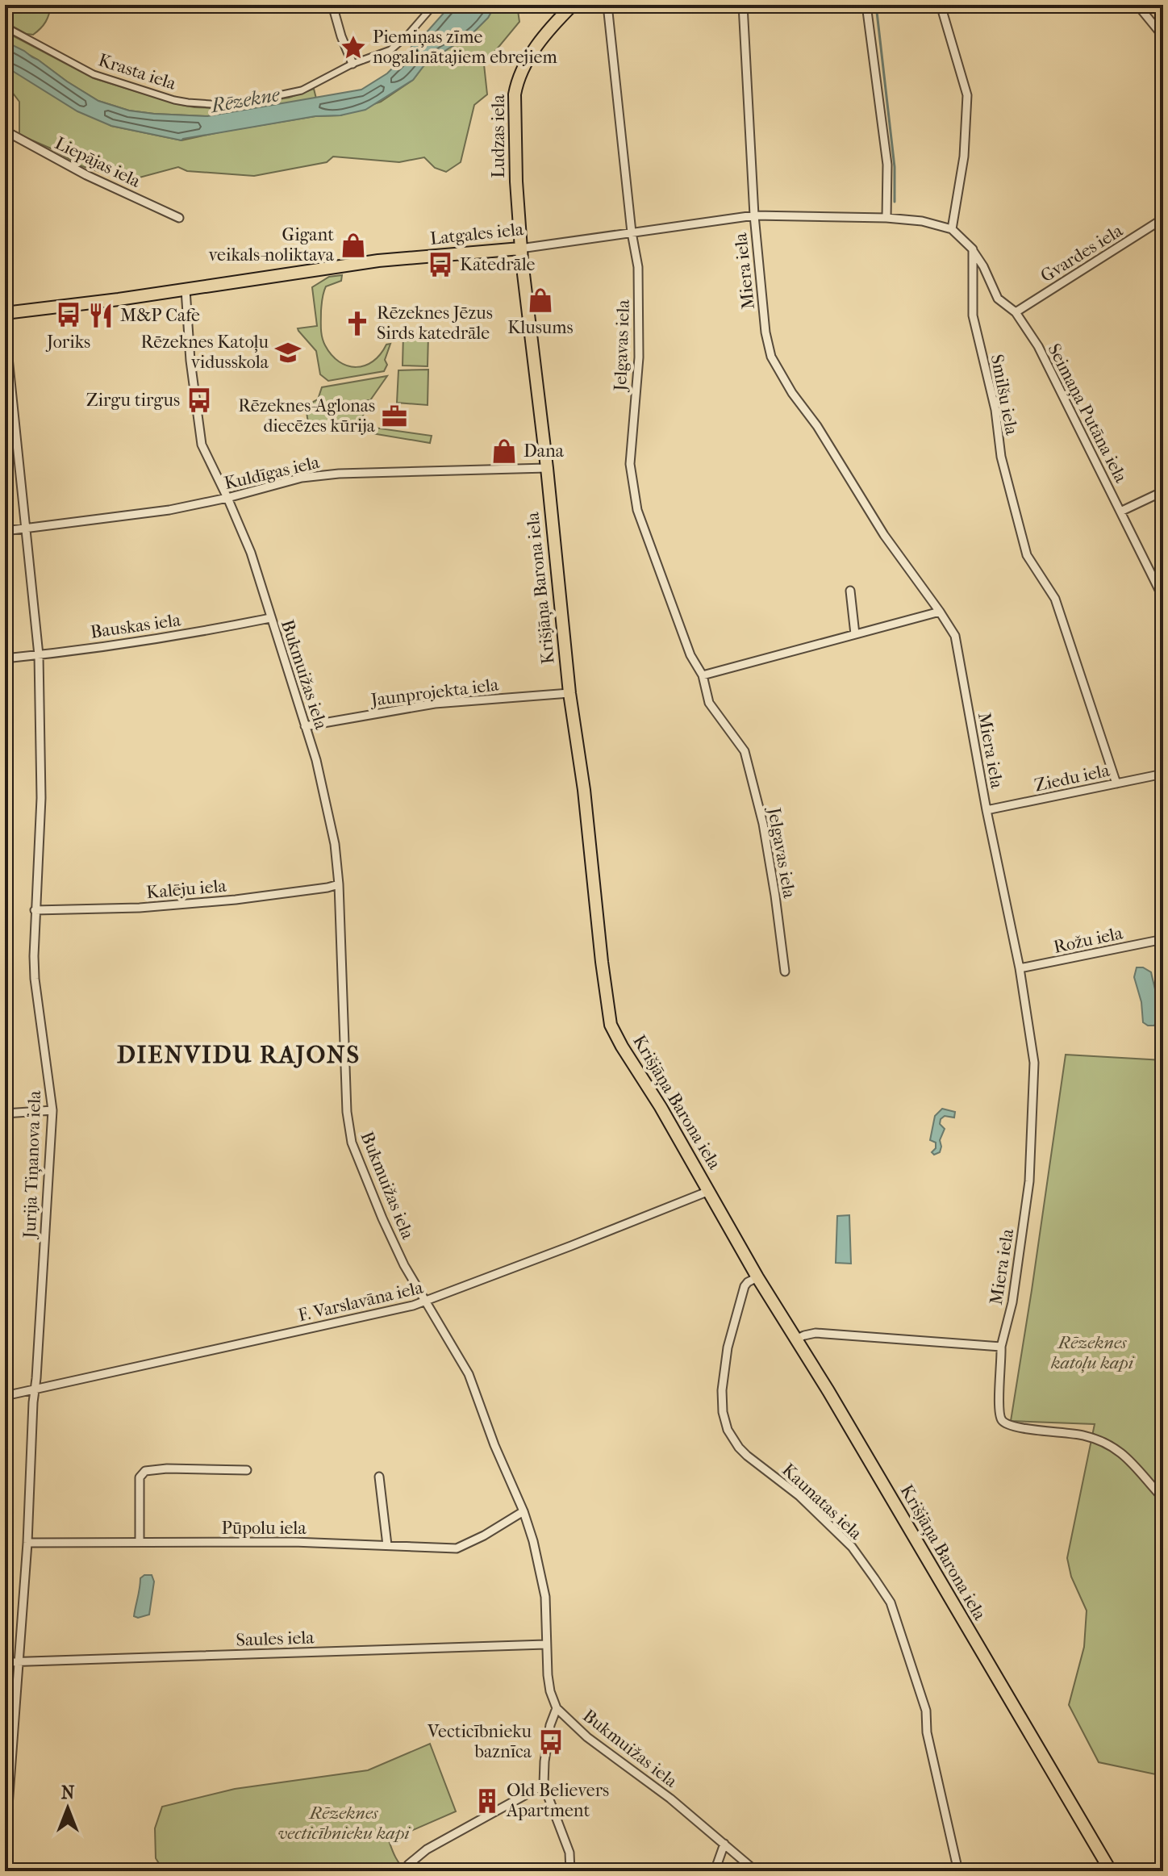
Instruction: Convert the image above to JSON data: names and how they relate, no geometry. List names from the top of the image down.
{
  "streets": {
    "main road": ["Ludzas iela", "Latgales iela", "Krišjāņa Barona iela"],
    "street": [
      "Krasta iela",
      "Liepājas iela",
      "Gvardes iela",
      "Miera iela",
      "Jelgavas iela",
      "Smilšu iela",
      "Seimaņa Putāna iela",
      "Kuldīgas iela",
      "Bauskas iela",
      "Bukmuižas iela",
      "Jaunprojekta iela",
      "Ziedu iela",
      "Kalēju iela",
      "Rožu iela",
      "Jurija Tiņanova iela",
      "F. Varslavāna iela",
      "Kaunatas iela",
      "Pūpolu iela",
      "Saules iela"
    ]
  },
  "crossings": [
    ["Ludzas iela", "Latgales iela"],
    ["Ludzas iela", "Krišjāņa Barona iela"],
    ["Latgales iela", "Miera iela"],
    ["Latgales iela", "Jelgavas iela"],
    ["Latgales iela", "Krišjāņa Barona iela"],
    ["Latgales iela", "Bukmuižas iela"],
    ["Gvardes iela", "Seimaņa Putāna iela"],
    ["Miera iela", "Ziedu iela"],
    ["Miera iela", "Rožu iela"],
    ["Smilšu iela", "Seimaņa Putāna iela"],
    ["Smilšu iela", "Ziedu iela"],
    ["Kuldīgas iela", "Krišjāņa Barona iela"],
    ["Kuldīgas iela", "Bukmuižas iela"],
    ["Kuldīgas iela", "Jurija Tiņanova iela"],
    ["Krišjāņa Barona iela", "Jaunprojekta iela"],
    ["Krišjāņa Barona iela", "F. Varslavāna iela"],
    ["Krišjāņa Barona iela", "Kaunatas iela"],
    ["Bauskas iela", "Bukmuižas iela"],
    ["Bauskas iela", "Jurija Tiņanova iela"],
    ["Bukmuižas iela", "Jaunprojekta iela"],
    ["Bukmuižas iela", "Kalēju iela"],
    ["Bukmuižas iela", "F. Varslavāna iela"],
    ["Bukmuižas iela", "Pūpolu iela"],
    ["Bukmuižas iela", "Saules iela"],
    ["Kalēju iela", "Jurija Tiņanova iela"],
    ["Jurija Tiņanova iela", "F. Varslavāna iela"],
    ["Jurija Tiņanova iela", "Pūpolu iela"],
    ["Jurija Tiņanova iela", "Saules iela"]
  ],
  "districts": ["DIENVIDU RAJONS"],
  "water": ["Rēzekne"],
  "parks": ["Rēzeknes katoļu kapi", "Rēzeknes vecticībnieku kapi"],
  "places": {
    "place": ["Piemiņas zīme nogalinātajiem ebrejiem"],
    "shop": ["Gigant veikals-noliktava", "Klusums", "Dana"],
    "bus stop": [
      "Katedrāle",
      "Joriks",
      "Zirgu tirgus",
      "Vecticībnieku baznīca"
    ],
    "restaurant": ["M&P Cafe"],
    "church": ["Rēzeknes Jēzus Sirds katedrāle"],
    "school or university": ["Rēzeknes Katoļu vidusskola"],
    "office": ["Rēzeknes-Aglonas diecēzes kūrija"],
    "building": ["Old Believers Apartment"]
  },
  "north": "top"
}
